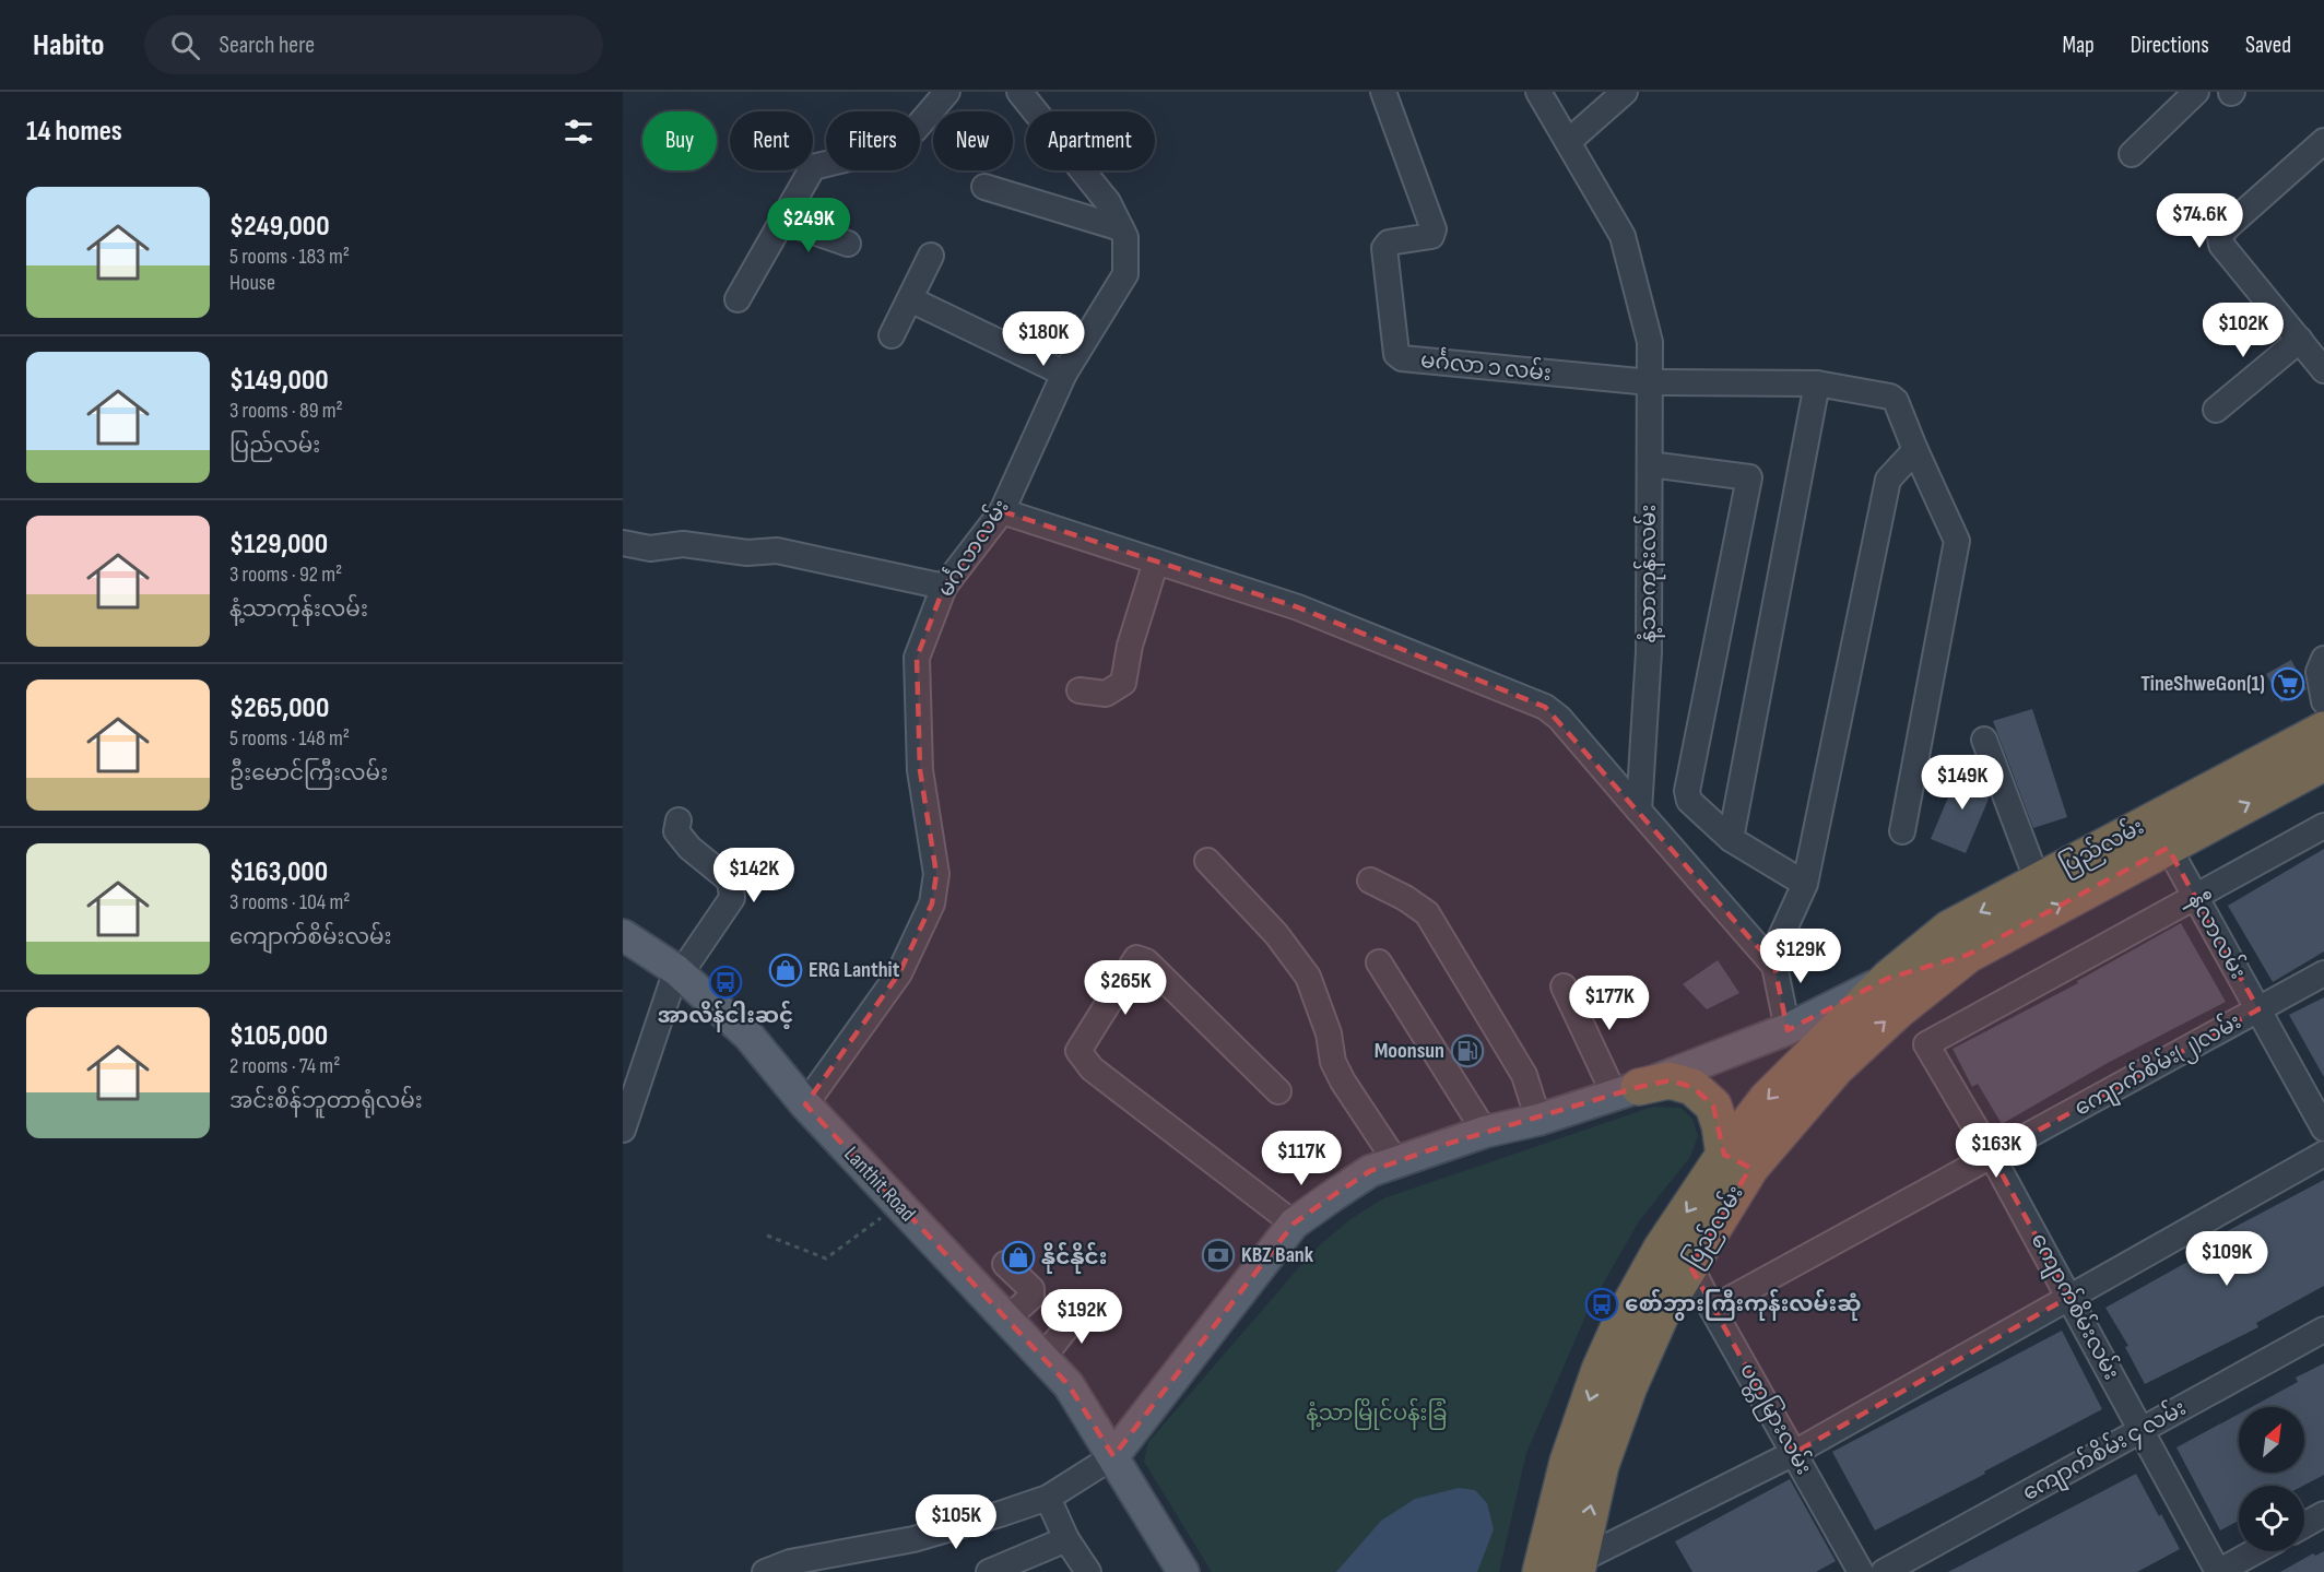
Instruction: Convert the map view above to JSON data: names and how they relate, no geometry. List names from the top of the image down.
{
  "streets": {
    "highway": ["ပြည်လမ်း"],
    "main road": ["Lanthit Road"],
    "street": [
      "မင်္ဂလာ ၁ လမ်း",
      "မင်္ဂလာလမ်း",
      "နံ့သာကုန်းလမ်း",
      "နီလာလမ်း",
      "ကျောက်စိမ်း(၂)လမ်း",
      "ကျောက်စိမ်းလမ်း",
      "ပတ္တမြားလမ်း",
      "ကျောက်စိမ်း ၄ လမ်း"
    ]
  },
  "crossings": [
    ["မင်္ဂလာ ၁ လမ်း", "နံ့သာကုန်းလမ်း"],
    ["မင်္ဂလာလမ်း", "Lanthit Road"],
    ["ပြည်လမ်း", "နီလာလမ်း"],
    ["ပြည်လမ်း", "ပတ္တမြားလမ်း"],
    ["နီလာလမ်း", "ကျောက်စိမ်း(၂)လမ်း"],
    ["နီလာလမ်း", "ကျောက်စိမ်းလမ်း"],
    ["ကျောက်စိမ်း(၂)လမ်း", "ကျောက်စိမ်းလမ်း"],
    ["ကျောက်စိမ်း(၂)လမ်း", "ပတ္တမြားလမ်း"],
    ["ကျောက်စိမ်းလမ်း", "ကျောက်စိမ်း ၄ လမ်း"]
  ],
  "parks": ["နံ့သာမြိုင်ပန်းခြံ"],
  "places": {
    "supermarket": ["TineShweGon(1)"],
    "shop": ["ERG Lanthit", "နိုင်နိုင်း"],
    "bus stop": ["အာလိန်ငါးဆင့်", "စော်ဘွားကြီးကုန်းလမ်းဆုံ"],
    "fuel station": ["Moonsun"],
    "bank": ["KBZ Bank"]
  },
  "north": "top right",
  "page": {
    "header": "Habito",
    "search": "Search here",
    "nav": ["Map", "Directions", "Saved"],
    "heading": "14 homes",
    "chip": [
      "Buy",
      "Rent",
      "Filters",
      "New",
      "Apartment"
    ],
    "list": [
      {
        "name": "$249,000",
        "note": "5 rooms · 183 m² · House"
      },
      {
        "name": "$149,000",
        "note": "3 rooms · 89 m² · ပြည်လမ်း"
      },
      {
        "name": "$129,000",
        "note": "3 rooms · 92 m² · နံ့သာကုန်းလမ်း"
      },
      {
        "name": "$265,000",
        "note": "5 rooms · 148 m² · ဦးမောင်ကြီးလမ်း"
      },
      {
        "name": "$163,000",
        "note": "3 rooms · 104 m² · ကျောက်စိမ်းလမ်း"
      },
      {
        "name": "$105,000",
        "note": "2 rooms · 74 m² · အင်းစိန်ဘူတာရုံလမ်း"
      }
    ],
    "price": [
      "$74.6K",
      "$249K",
      "$102K",
      "$180K",
      "$149K",
      "$142K",
      "$129K",
      "$265K",
      "$177K",
      "$163K",
      "$117K",
      "$109K",
      "$192K",
      "$105K"
    ]
  }
}
